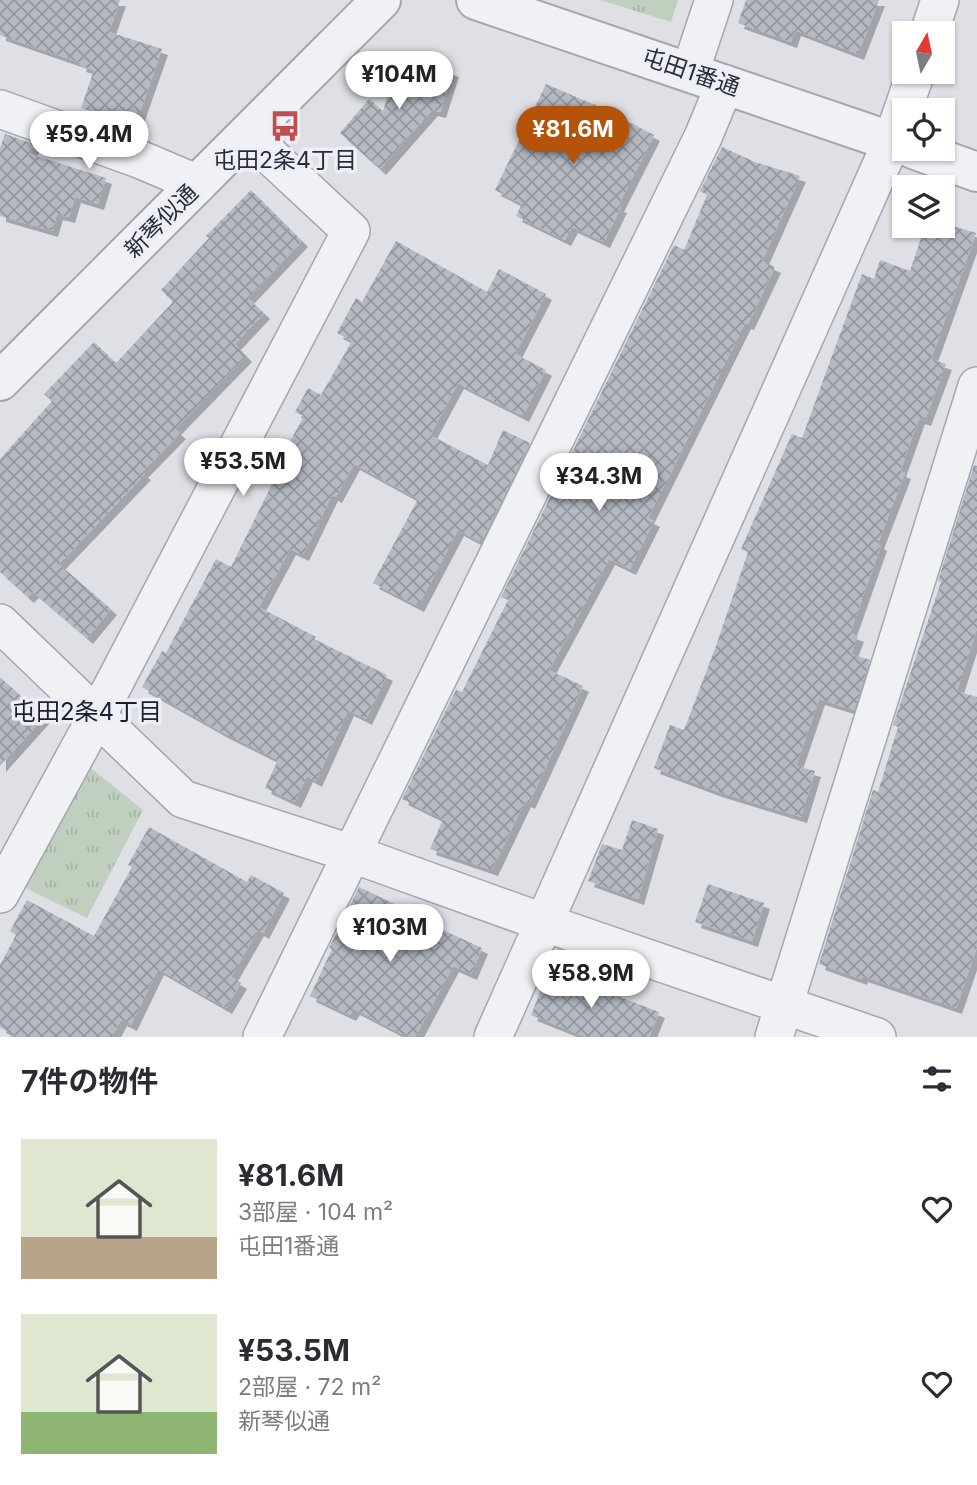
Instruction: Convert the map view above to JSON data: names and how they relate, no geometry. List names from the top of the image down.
{
  "streets": {
    "street": ["屯田1番通", "新琴似通"]
  },
  "districts": ["屯田2条4丁目"],
  "places": {
    "bus stop": ["屯田2条4丁目"]
  },
  "north": "top",
  "page": {
    "price": [
      "¥104M",
      "¥81.6M",
      "¥59.4M",
      "¥53.5M",
      "¥34.3M",
      "¥103M",
      "¥58.9M"
    ],
    "heading": "7件の物件",
    "list": [
      {
        "name": "¥81.6M",
        "note": "3部屋 · 104 m² · 屯田1番通"
      },
      {
        "name": "¥53.5M",
        "note": "2部屋 · 72 m² · 新琴似通"
      }
    ]
  }
}
